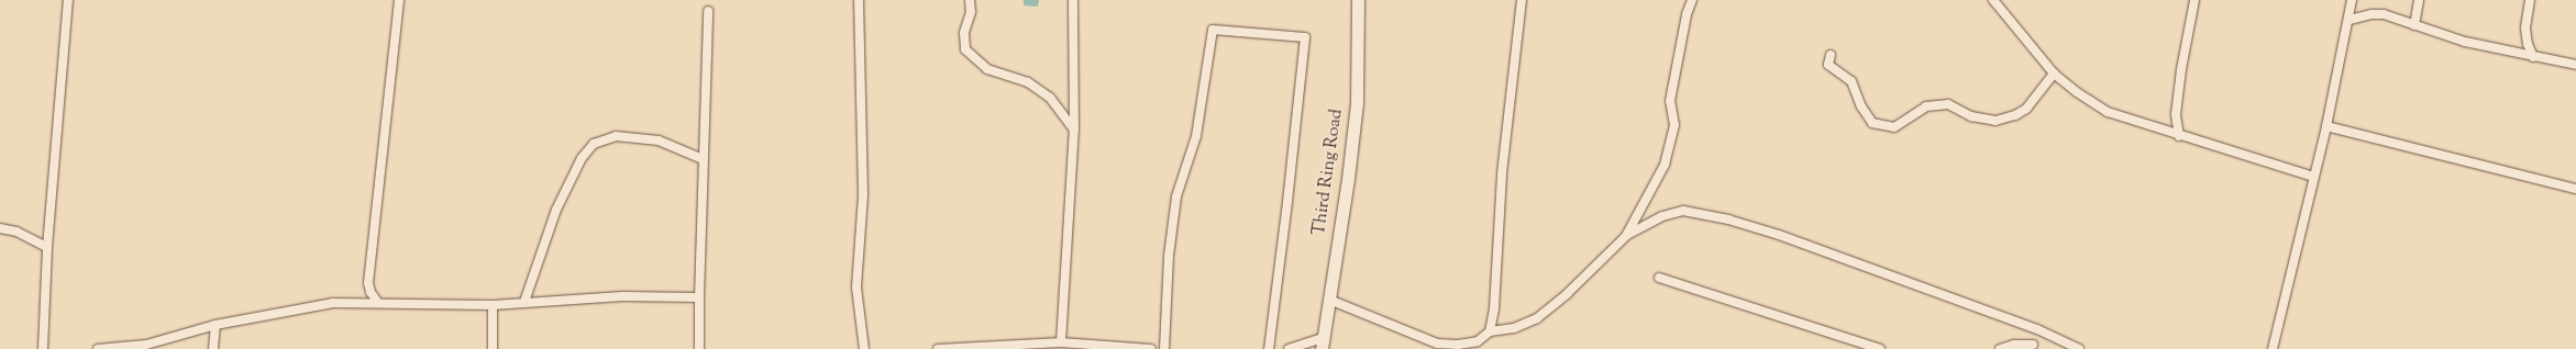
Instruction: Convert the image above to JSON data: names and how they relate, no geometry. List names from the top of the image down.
{
  "streets": {
    "street": ["Third Ring Road"]
  }
}
